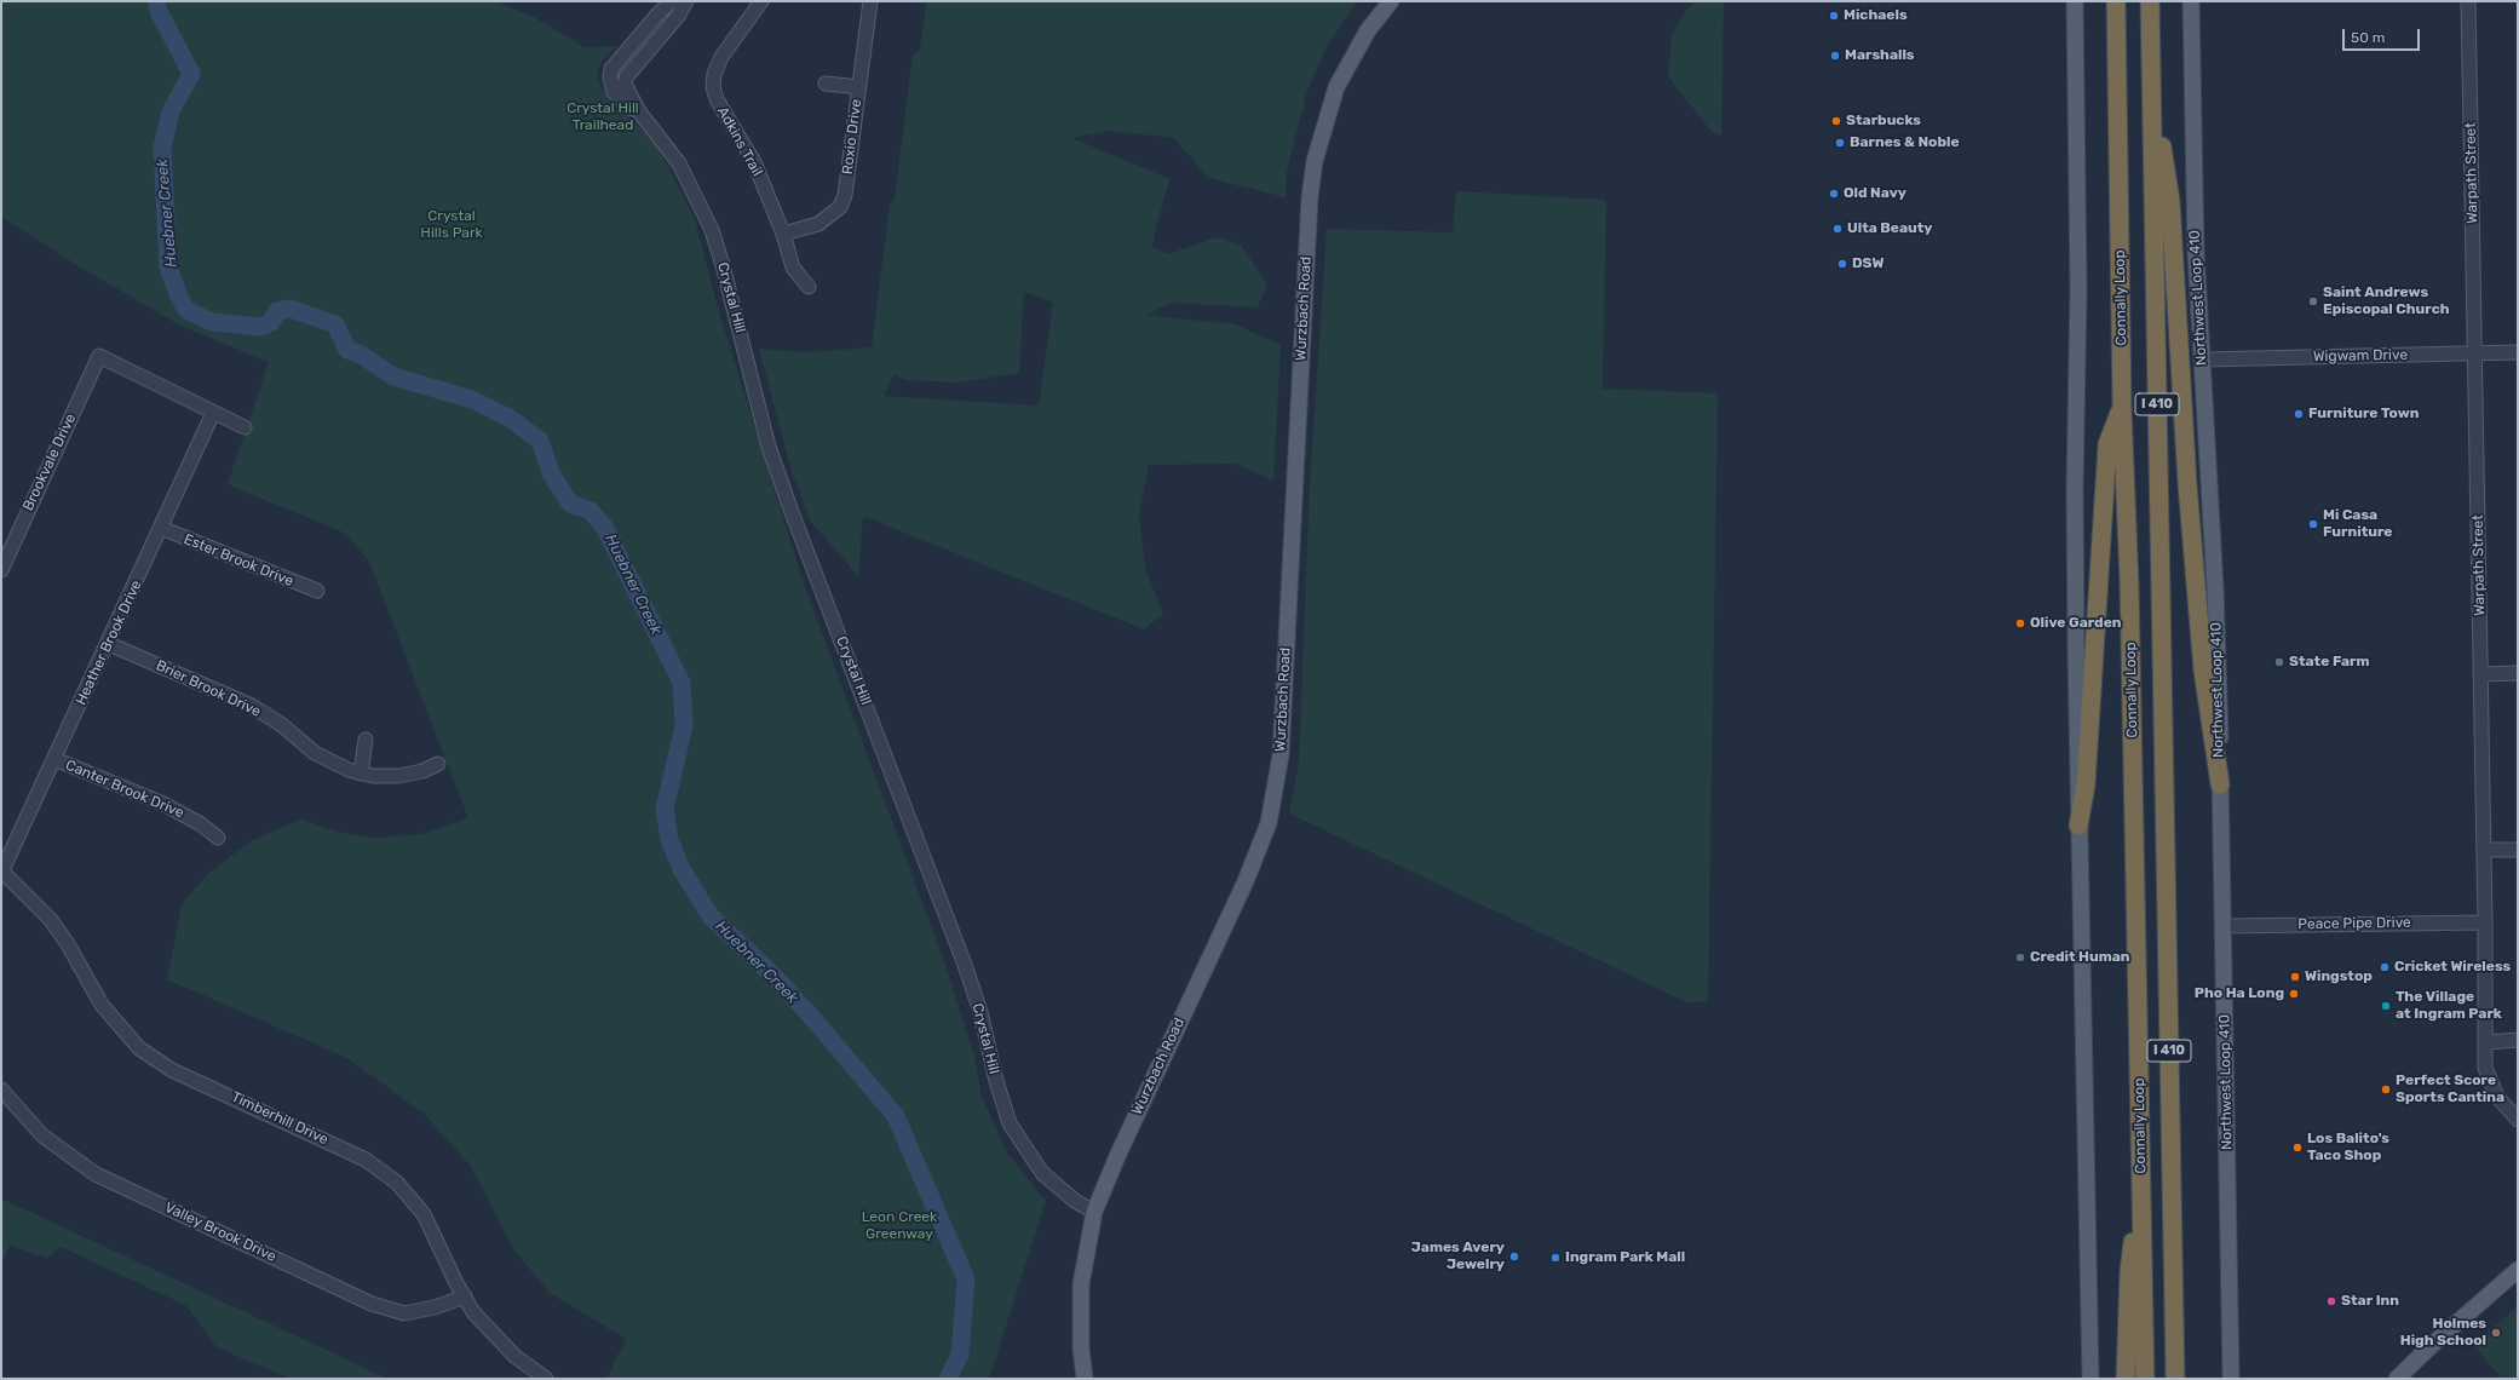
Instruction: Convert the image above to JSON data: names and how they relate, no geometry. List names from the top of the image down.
{
  "streets": {
    "highway": ["Connally Loop", "I 410"],
    "main road": ["Northwest Loop 410", "Wurzbach Road"],
    "street": [
      "Roxio Drive",
      "Adkins Trail",
      "Warpath Street",
      "Crystal Hill",
      "Wigwam Drive",
      "Brookvale Drive",
      "Ester Brook Drive",
      "Heather Brook Drive",
      "Brier Brook Drive",
      "Canter Brook Drive",
      "Peace Pipe Drive",
      "Timberhill Drive",
      "Valley Brook Drive"
    ]
  },
  "crossings": [
    ["Roxio Drive", "Adkins Trail"],
    ["Warpath Street", "Wigwam Drive"],
    ["Warpath Street", "Peace Pipe Drive"],
    ["Crystal Hill", "Wurzbach Road"],
    ["Northwest Loop 410", "Wigwam Drive"],
    ["Northwest Loop 410", "Peace Pipe Drive"],
    ["Brookvale Drive", "Heather Brook Drive"],
    ["Ester Brook Drive", "Heather Brook Drive"],
    ["Heather Brook Drive", "Brier Brook Drive"],
    ["Heather Brook Drive", "Canter Brook Drive"],
    ["Heather Brook Drive", "Timberhill Drive"],
    ["Timberhill Drive", "Valley Brook Drive"]
  ],
  "water": ["Huebner Creek"],
  "parks": ["Crystal Hill Trailhead", "Crystal Hills Park", "Leon Creek Greenway"],
  "places": [
    "Michaels",
    "Marshalls",
    "Starbucks",
    "Barnes & Noble",
    "Old Navy",
    "Ulta Beauty",
    "DSW",
    "Saint Andrews Episcopal Church",
    "Furniture Town",
    "Mi Casa Furniture",
    "Olive Garden",
    "State Farm",
    "Credit Human",
    "Cricket Wireless",
    "Wingstop",
    "Pho Ha Long",
    "The Village at Ingram Park",
    "Perfect Score Sports Cantina",
    "Los Balito's Taco Shop",
    "James Avery Jewelry",
    "Ingram Park Mall",
    "Star Inn",
    "Holmes High School"
  ],
  "scale_bar": "50 m"
}
